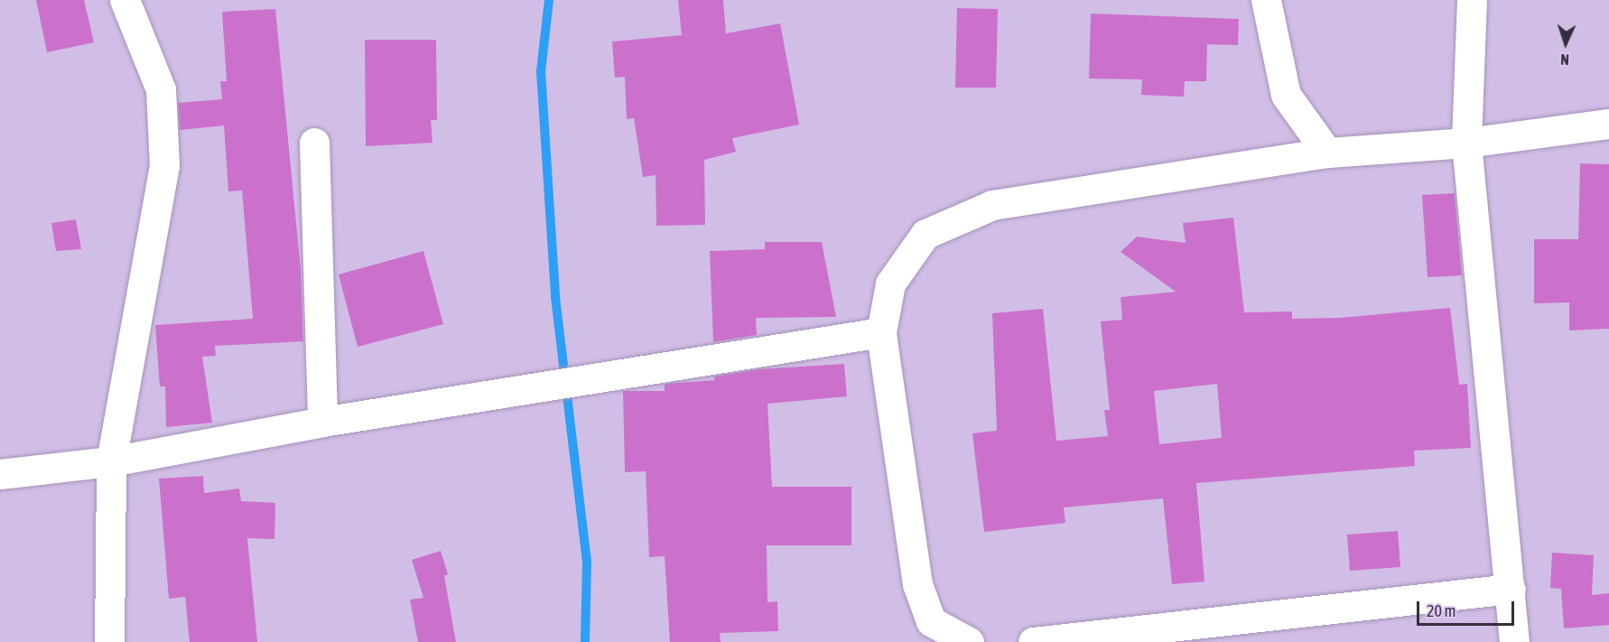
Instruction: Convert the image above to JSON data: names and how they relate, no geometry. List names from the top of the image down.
{
  "scale_bar": "20 m",
  "north": "bottom"
}
